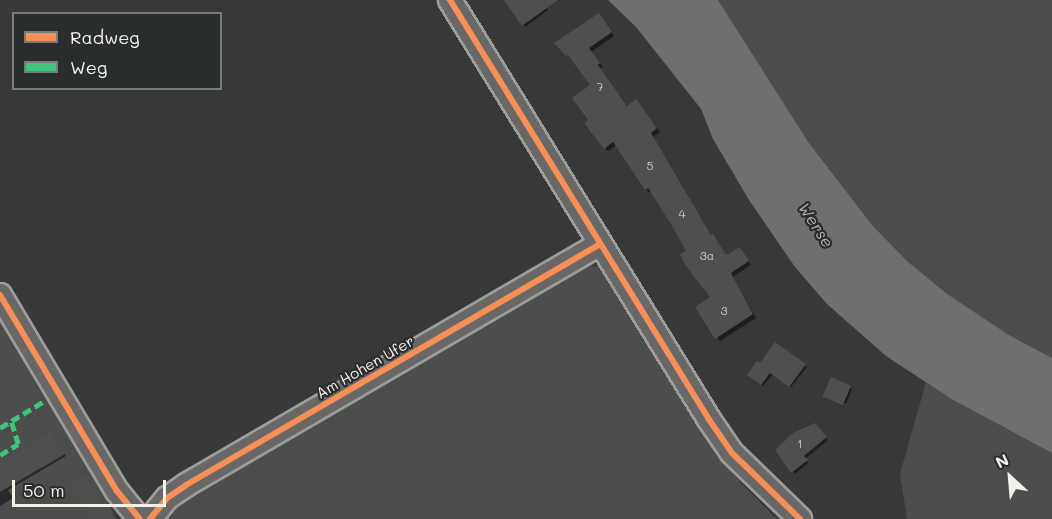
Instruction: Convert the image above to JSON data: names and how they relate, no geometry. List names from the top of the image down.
{
  "streets": {
    "street": ["Am Hohen Ufer"]
  },
  "water": ["Werse"],
  "house_numbers": [
    "7",
    "5",
    "4",
    "3a",
    "3",
    "1"
  ],
  "legend": ["Radweg", "Weg"],
  "scale_bar": "50 m",
  "north": "top left"
}
